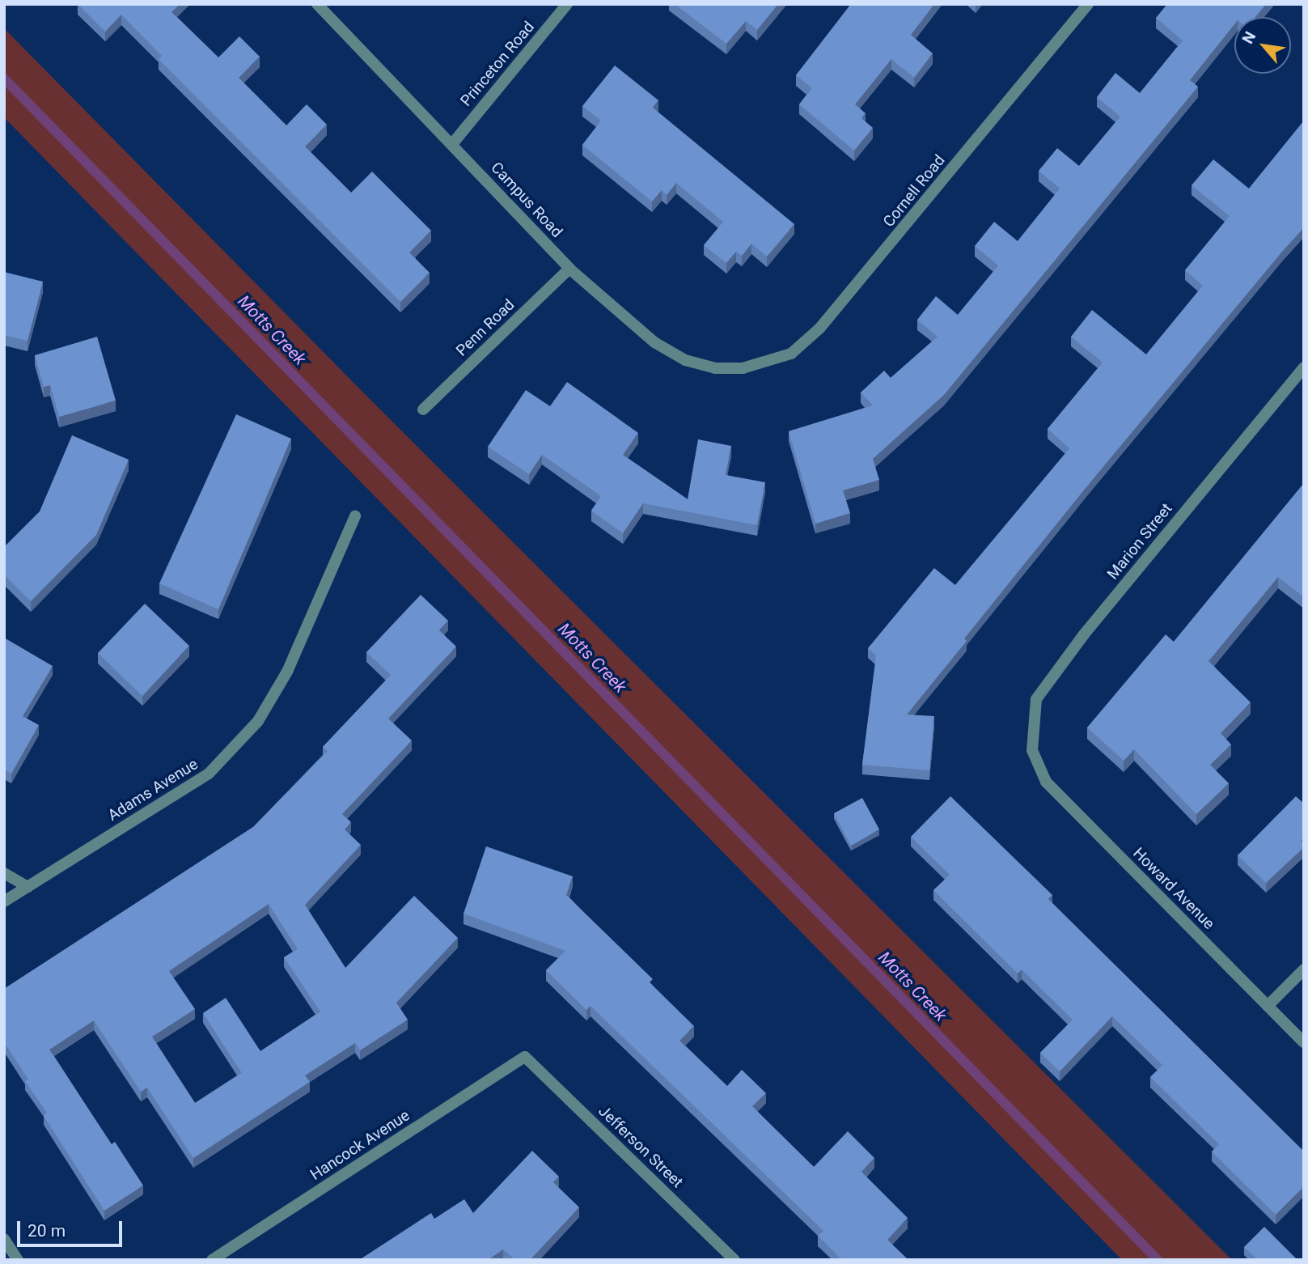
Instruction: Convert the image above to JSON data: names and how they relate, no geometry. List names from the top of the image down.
{
  "streets": {
    "street": [
      "Princeton Road",
      "Cornell Road",
      "Campus Road",
      "Penn Road",
      "Marion Street",
      "Adams Avenue",
      "Howard Avenue",
      "Hancock Avenue",
      "Jefferson Street"
    ]
  },
  "crossings": [
    ["Princeton Road", "Campus Road"],
    ["Cornell Road", "Campus Road"],
    ["Campus Road", "Penn Road"],
    ["Marion Street", "Howard Avenue"],
    ["Hancock Avenue", "Jefferson Street"]
  ],
  "water": ["Motts Creek"],
  "scale_bar": "20 m",
  "north": "top left"
}
